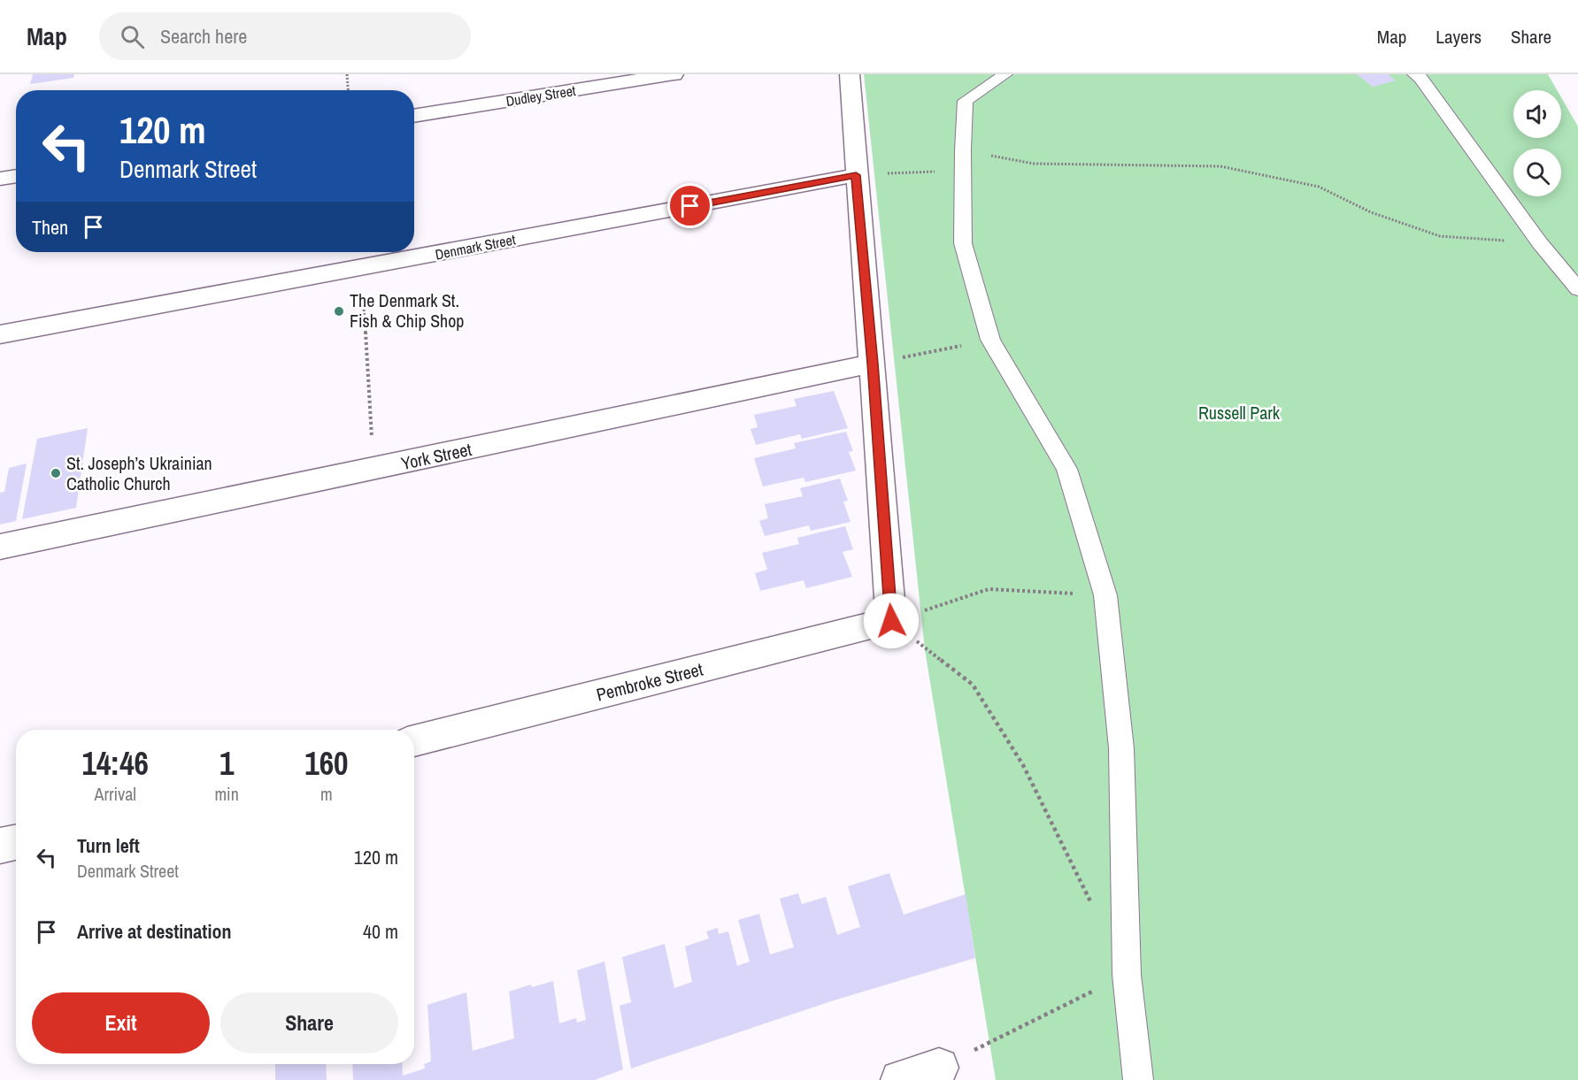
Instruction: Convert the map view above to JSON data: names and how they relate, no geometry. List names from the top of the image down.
{
  "streets": {
    "street": [
      "Dudley Street",
      "Denmark Street",
      "York Street",
      "Pembroke Street"
    ]
  },
  "parks": ["Russell Park"],
  "places": ["The Denmark St. Fish & Chip Shop", "St. Joseph’s Ukrainian Catholic Church"],
  "page": {
    "header": "Map",
    "search": "Search here",
    "nav": ["Map", "Layers", "Share"],
    "turn": ["120 m", "Denmark Street"],
    "then": "Then",
    "eta": [
      "14:46",
      "Arrival",
      "1",
      "min",
      "160",
      "m"
    ],
    "list": [
      {
        "name": "Turn left",
        "note": "Denmark Street",
        "value": "120 m"
      },
      {
        "name": "Arrive at destination",
        "value": "40 m"
      }
    ],
    "buttons": ["Exit", "Share"]
  }
}
